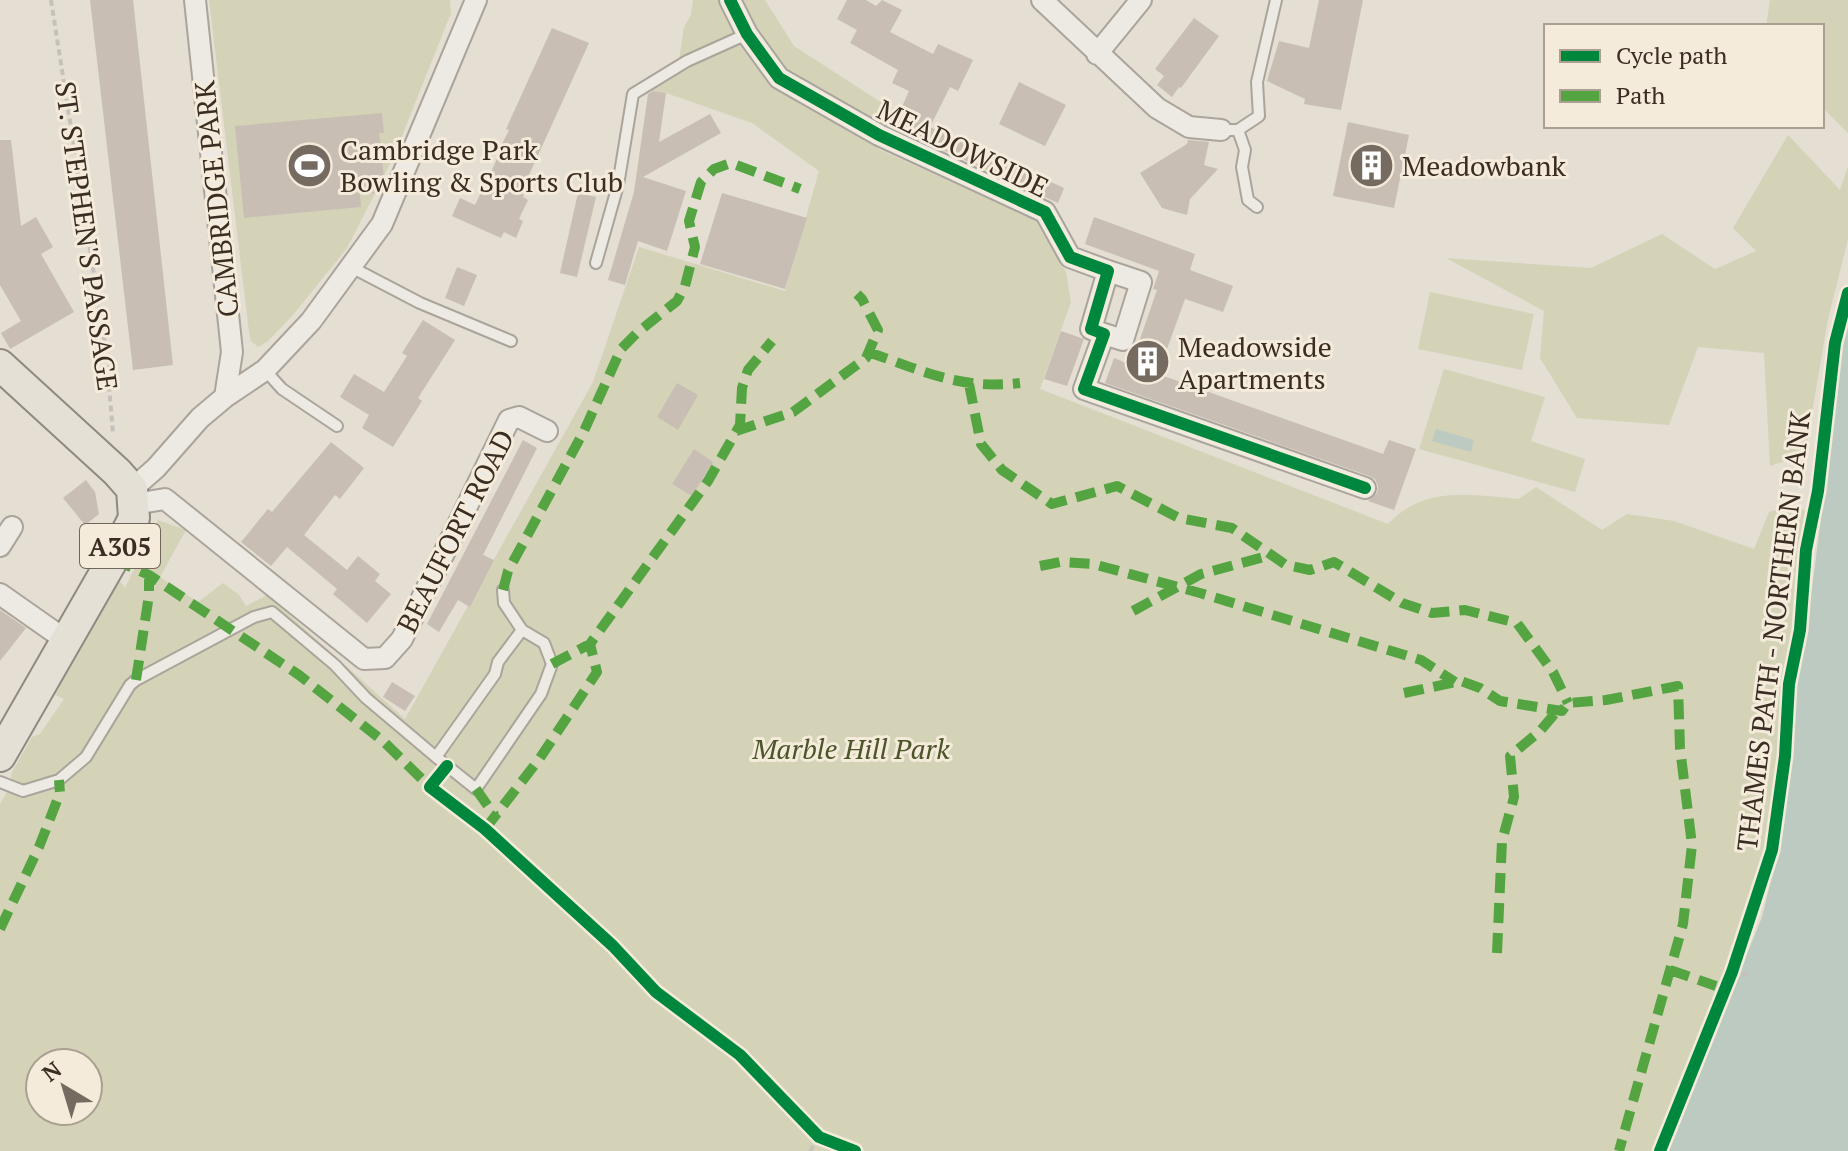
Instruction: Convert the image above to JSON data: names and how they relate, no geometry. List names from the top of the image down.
{
  "streets": {
    "main road": ["A305"],
    "street": ["MEADOWSIDE", "CAMBRIDGE PARK", "BEAUFORT ROAD"],
    "path": ["ST. STEPHEN'S PASSAGE"],
    "cycle path": ["THAMES PATH - NORTHERN BANK"]
  },
  "crossings": [
    ["ST. STEPHEN'S PASSAGE", "BEAUFORT ROAD"],
    ["ST. STEPHEN'S PASSAGE", "A305"],
    ["BEAUFORT ROAD", "A305"]
  ],
  "parks": ["Marble Hill Park"],
  "places": {
    "sports": ["Cambridge Park Bowling & Sports Club"],
    "building": ["Meadowbank", "Meadowside Apartments"]
  },
  "legend": ["Cycle path", "Path"],
  "north": "top left"
}
